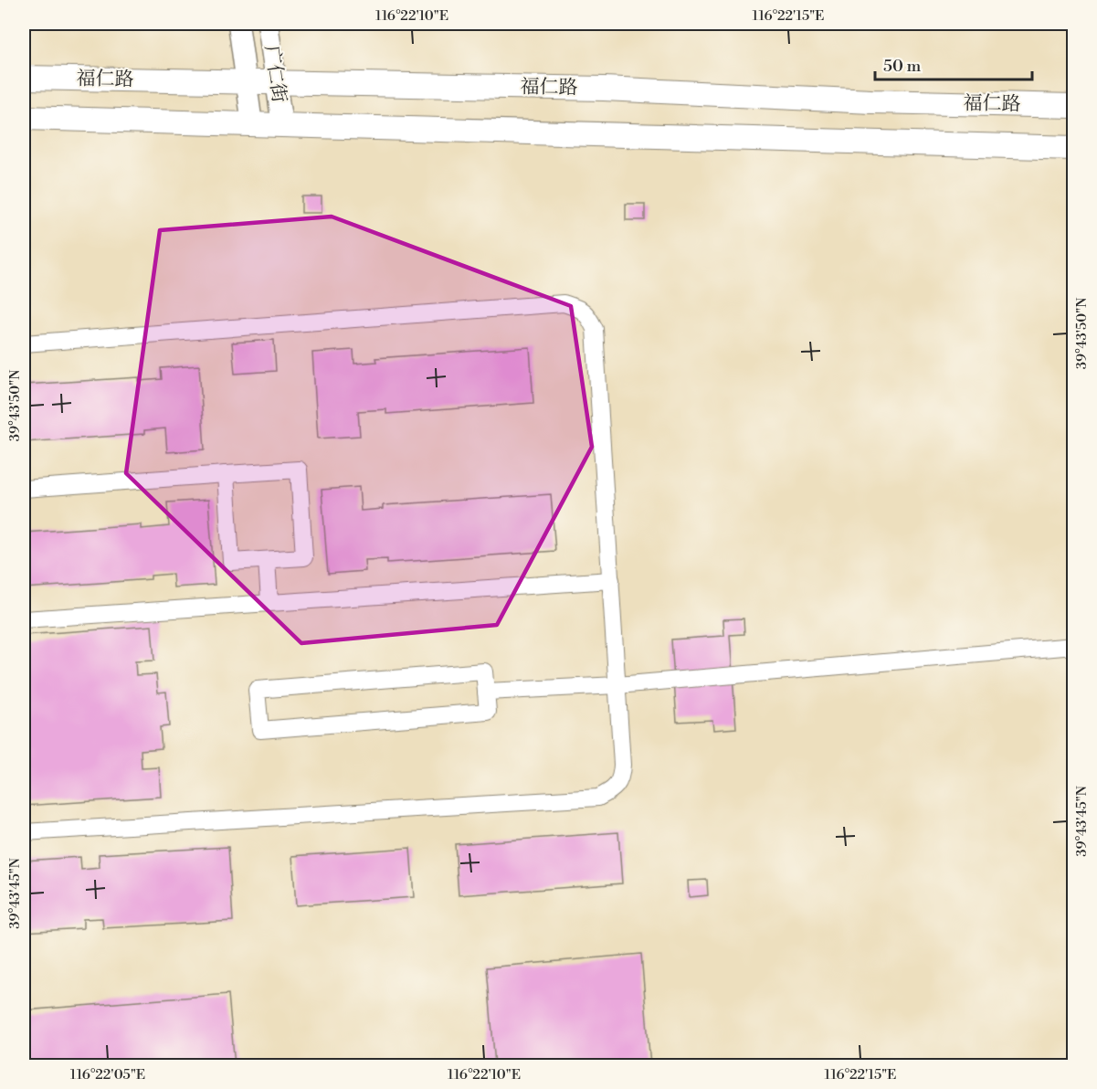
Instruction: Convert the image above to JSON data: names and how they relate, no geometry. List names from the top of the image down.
{
  "streets": {
    "main road": ["福仁路"],
    "street": ["广仁街"]
  },
  "crossings": [
    ["广仁街", "福仁路"]
  ],
  "scale_bar": "50 m",
  "coordinates": [
    "116°22'10\"E",
    "116°22'15\"E",
    "39°43'50\"N",
    "39°43'45\"N",
    "116°22'05\"E"
  ]
}
